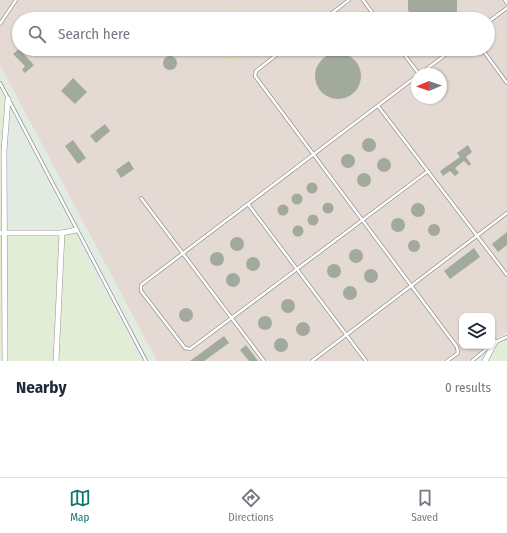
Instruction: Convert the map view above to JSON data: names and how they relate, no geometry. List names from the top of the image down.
{
  "north": "left",
  "page": {
    "search": "Search here",
    "heading": ["Nearby", "0 results"],
    "nav": ["Map", "Directions", "Saved"]
  }
}
